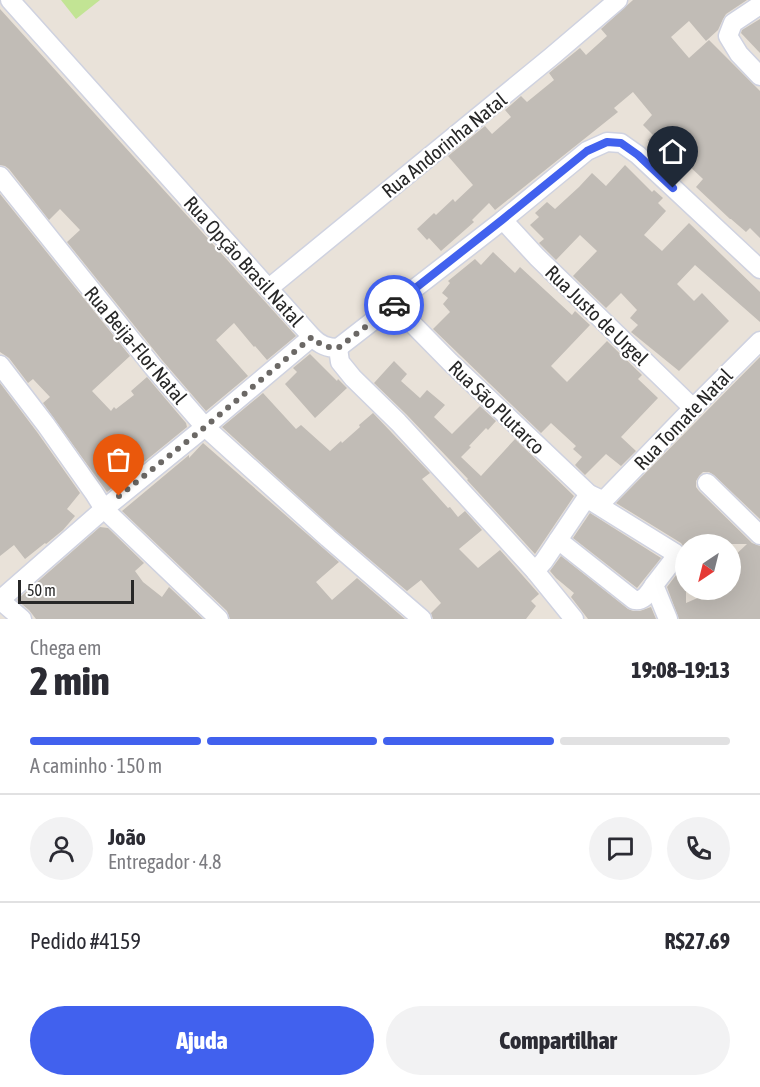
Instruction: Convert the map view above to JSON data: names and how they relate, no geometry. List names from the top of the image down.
{
  "streets": {
    "street": [
      "Rua Andorinha Natal",
      "Rua Opção Brasil Natal",
      "Rua Justo de Urgel",
      "Rua Beija-Flor Natal",
      "Rua São Plutarco",
      "Rua Tomate Natal"
    ]
  },
  "crossings": [
    ["Rua Andorinha Natal", "Rua Opção Brasil Natal"],
    ["Rua Justo de Urgel", "Rua Tomate Natal"],
    ["Rua São Plutarco", "Rua Tomate Natal"]
  ],
  "scale_bar": "50 m",
  "north": "bottom left",
  "page": {
    "scale": "50 m",
    "heading": ["2 min", "Chega em", "19:08–19:13"],
    "panel": [
      "João",
      "Entregador · 4.8",
      "Pedido #4159",
      "R$27.69"
    ],
    "bar": "A caminho · 150 m",
    "buttons": ["Ajuda", "Compartilhar"]
  }
}
